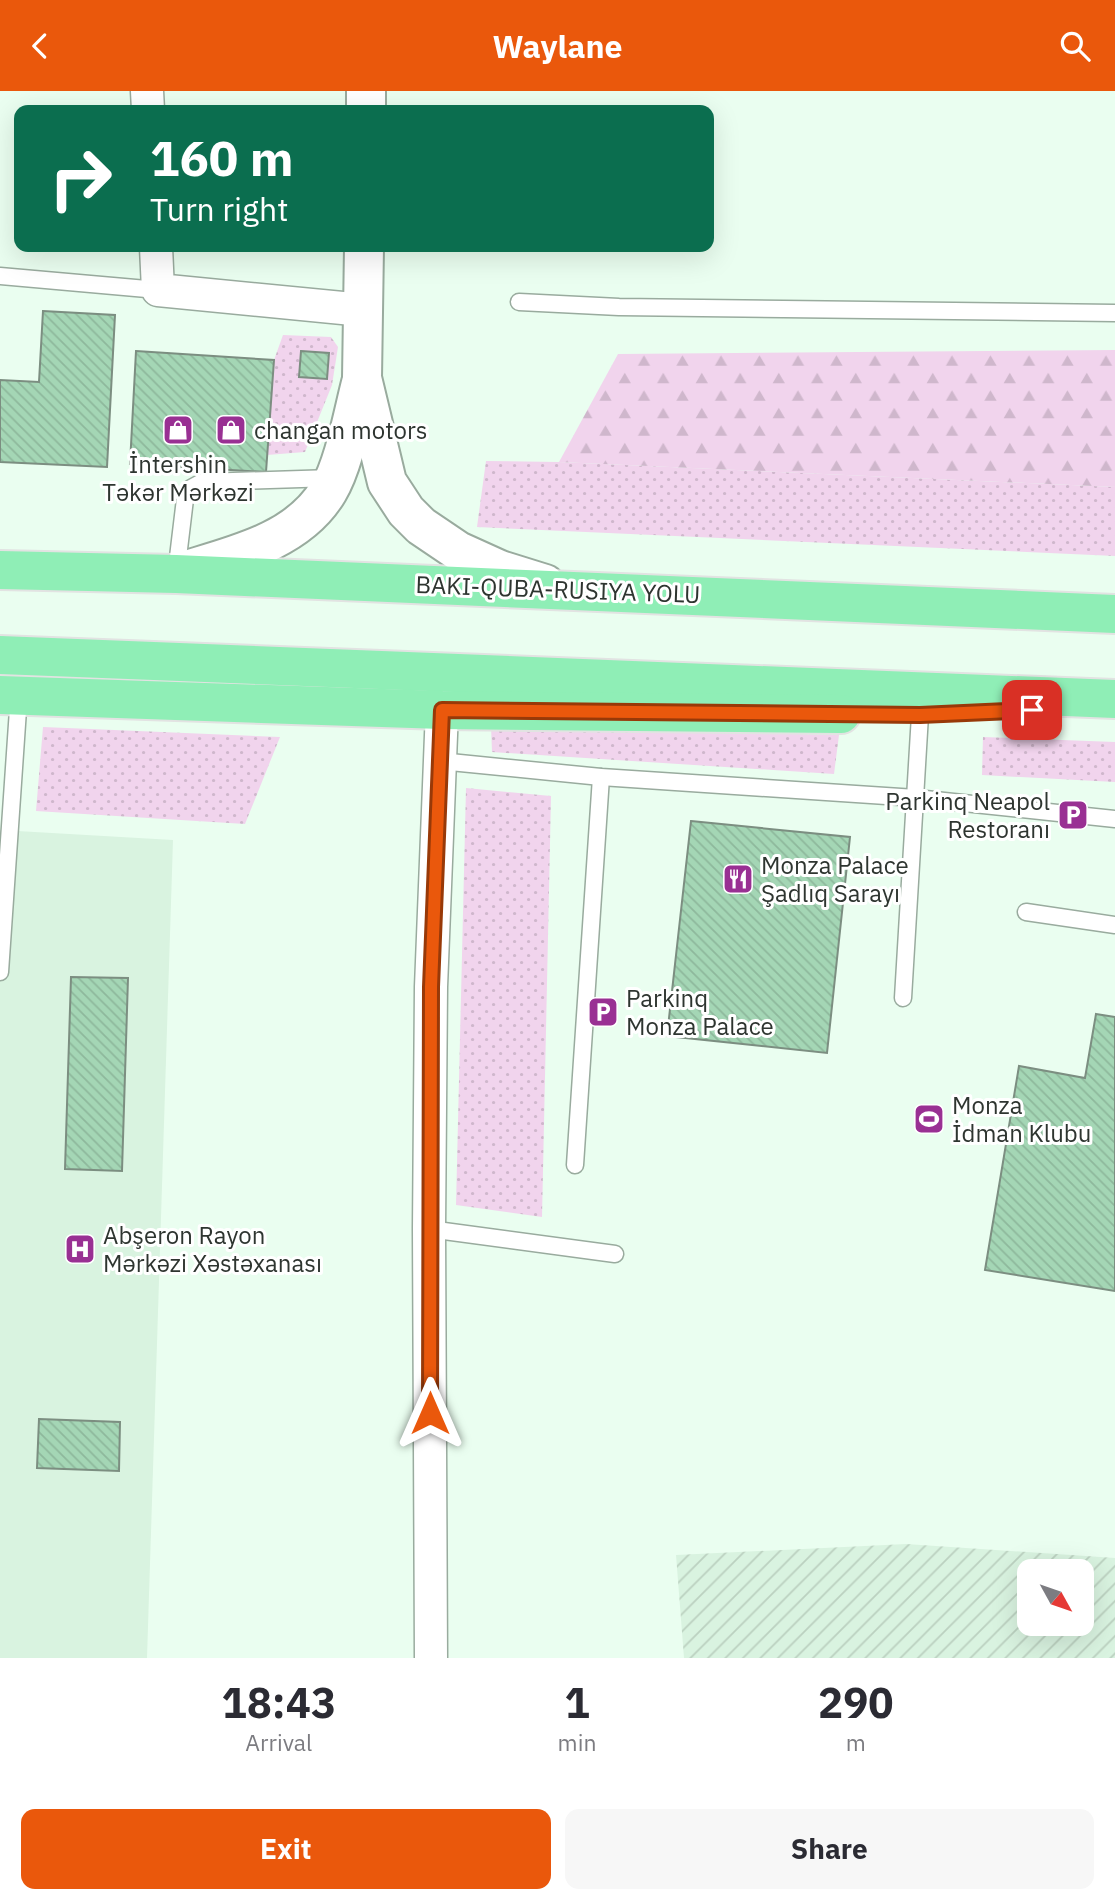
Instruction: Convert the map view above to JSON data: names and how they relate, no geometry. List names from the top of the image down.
{
  "places": {
    "shop": ["İntershin Tәkәr Mәrkәzi", "changan motors"],
    "parking": ["Parkinq Neapol Restoranı", "Parkinq Monza Palace"],
    "restaurant": ["Monza Palace Şadlıq Sarayı"],
    "sports": ["Monza İdman Klubu"],
    "hospital": ["Abşeron Rayon Mərkəzi Xəstəxanası"]
  },
  "north": "bottom right",
  "page": {
    "header": "Waylane",
    "turn": ["160 m", "Turn right"],
    "eta": [
      "18:43",
      "Arrival",
      "1",
      "min",
      "290",
      "m"
    ],
    "buttons": ["Exit", "Share"]
  }
}
